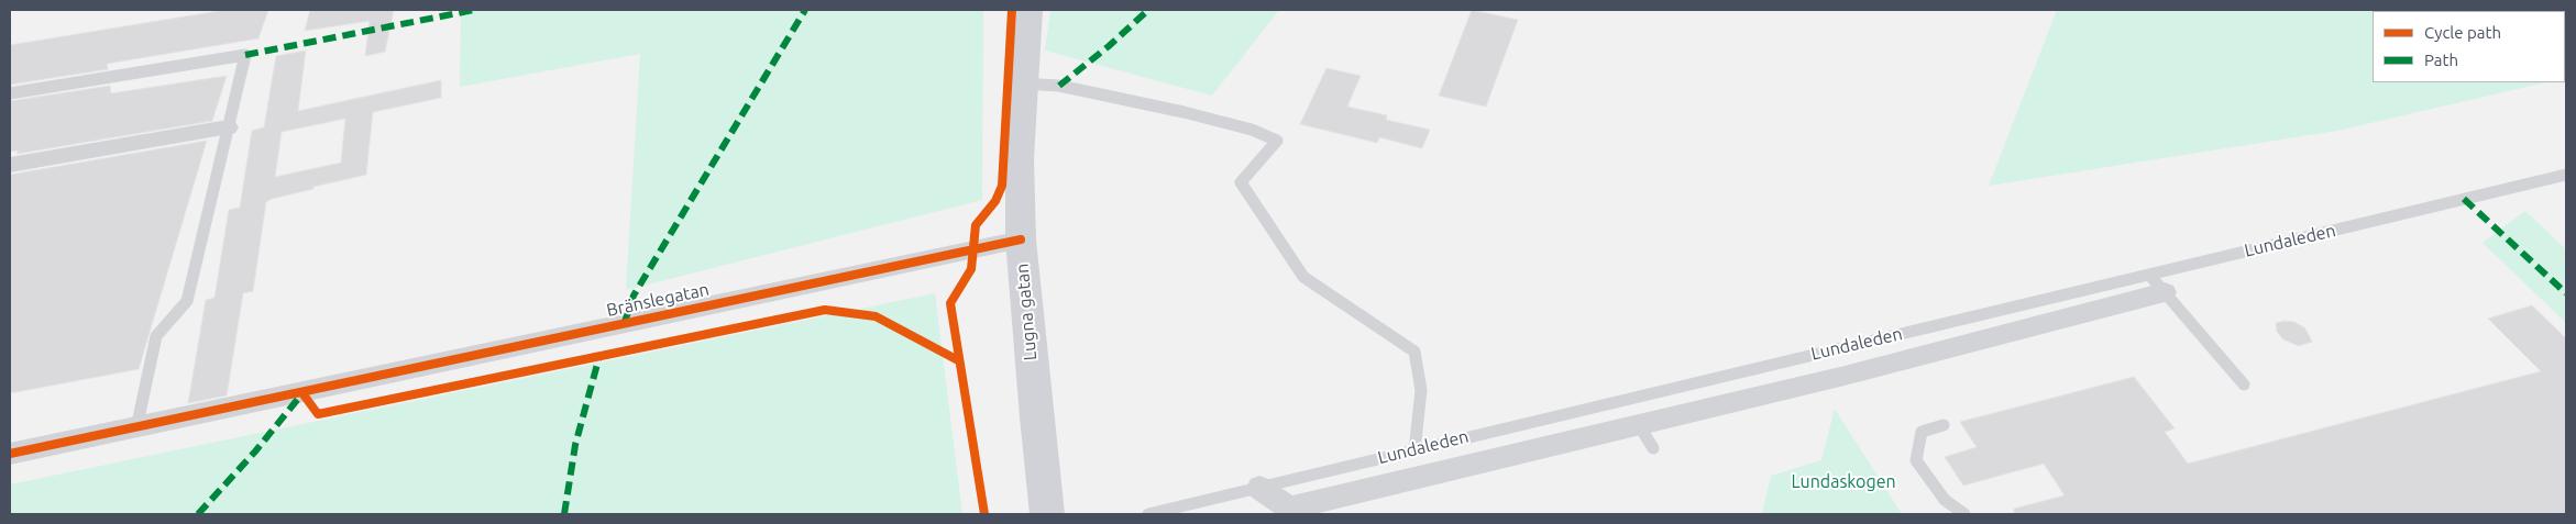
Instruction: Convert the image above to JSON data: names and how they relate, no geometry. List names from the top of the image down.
{
  "streets": {
    "main road": ["Lugna gatan"],
    "street": ["Bränslegatan"],
    "lane": ["Lundaleden"]
  },
  "crossings": [
    ["Bränslegatan", "Lugna gatan"]
  ],
  "parks": ["Lundaskogen"],
  "legend": ["Cycle path", "Path"]
}
